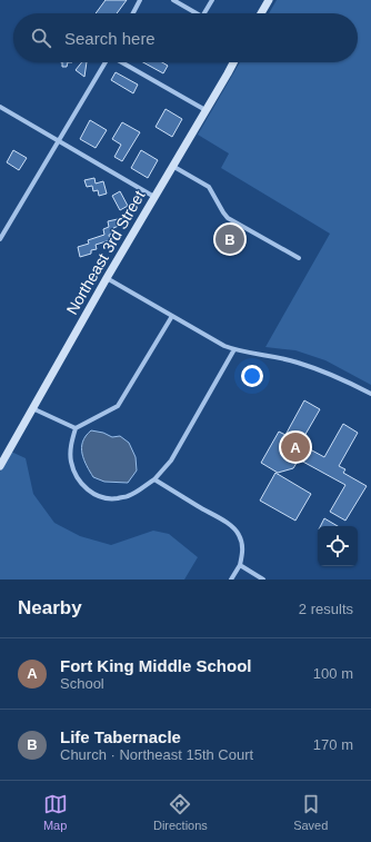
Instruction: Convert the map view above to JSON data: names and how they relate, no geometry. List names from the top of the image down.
{
  "streets": {
    "street": ["Northeast 3rd Street"]
  },
  "page": {
    "search": "Search here",
    "pins": ["B", "A"],
    "heading": ["Nearby", "2 results"],
    "list": [
      {
        "mark": "A",
        "name": "Fort King Middle School",
        "note": "School",
        "value": "100 m"
      },
      {
        "mark": "B",
        "name": "Life Tabernacle",
        "note": "Church · Northeast 15th Court",
        "value": "170 m"
      }
    ],
    "nav": ["Map", "Directions", "Saved"]
  }
}
